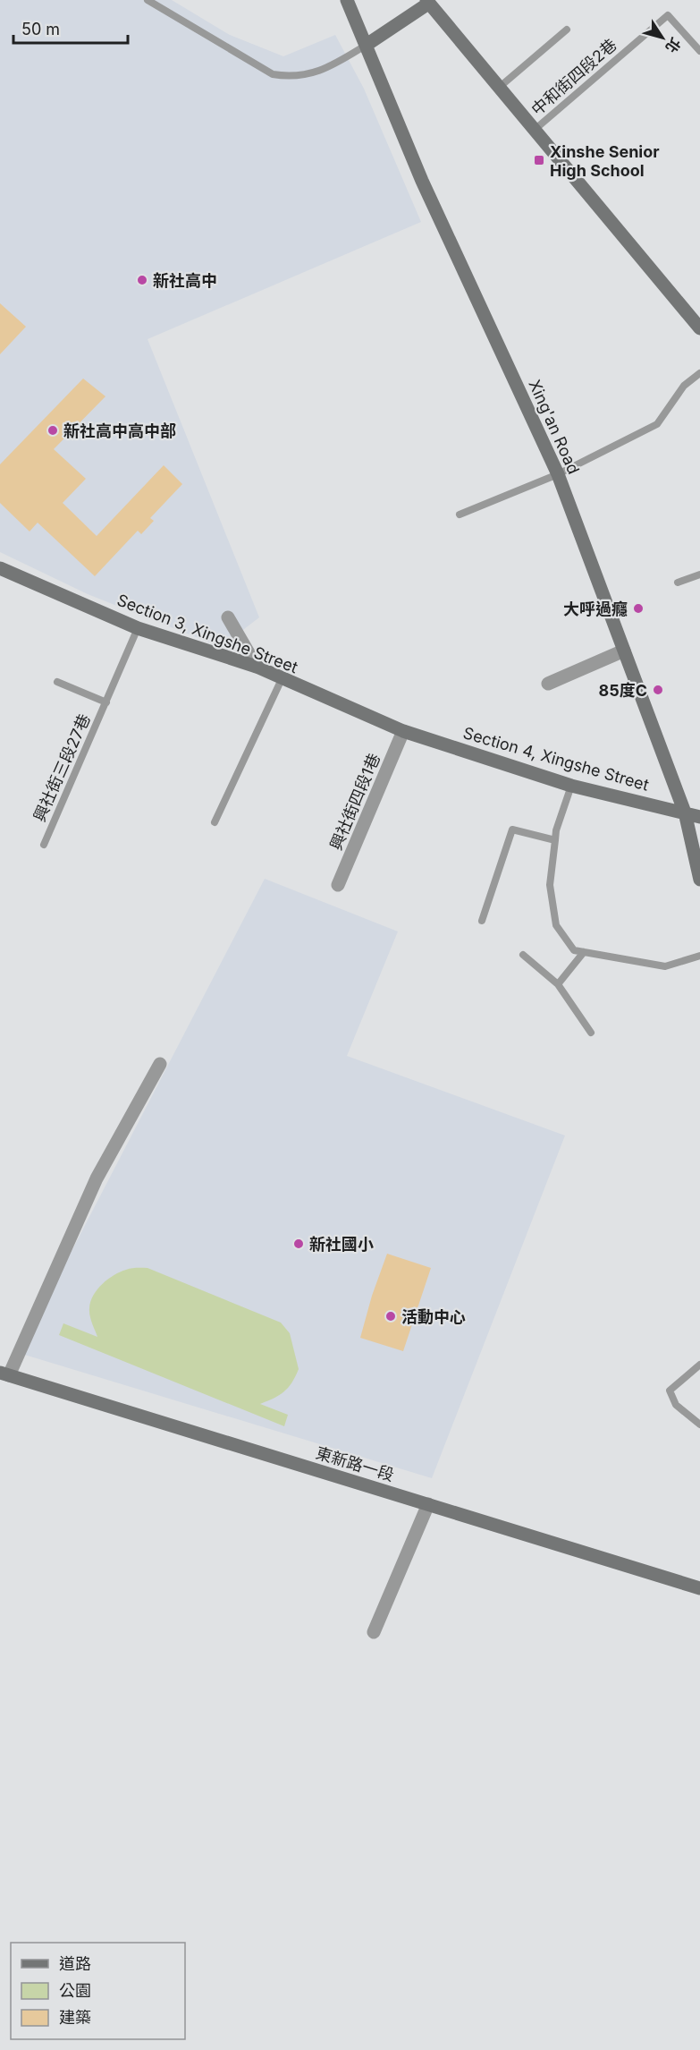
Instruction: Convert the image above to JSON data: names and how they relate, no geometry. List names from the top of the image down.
{
  "streets": {
    "street": [
      "Xing'an Road",
      "Section 3, Xingshe Street",
      "Section 4, Xingshe Street",
      "興社街四段1巷",
      "東新路一段"
    ],
    "lane": ["中和街四段2巷", "興社街三段27巷"]
  },
  "crossings": [
    ["Xing'an Road", "Section 4, Xingshe Street"],
    ["Section 3, Xingshe Street", "Section 4, Xingshe Street"],
    ["Section 3, Xingshe Street", "興社街三段27巷"],
    ["Section 3, Xingshe Street", "興社街四段1巷"],
    ["Section 4, Xingshe Street", "興社街四段1巷"]
  ],
  "places": {
    "transit": ["Xinshe Senior High School"],
    "other": [
      "新社高中",
      "新社高中高中部",
      "大呼過癮",
      "85度C",
      "新社國小",
      "活動中心"
    ]
  },
  "legend": ["道路", "公園", "建築"],
  "scale_bar": "50 m",
  "north": "bottom right"
}
